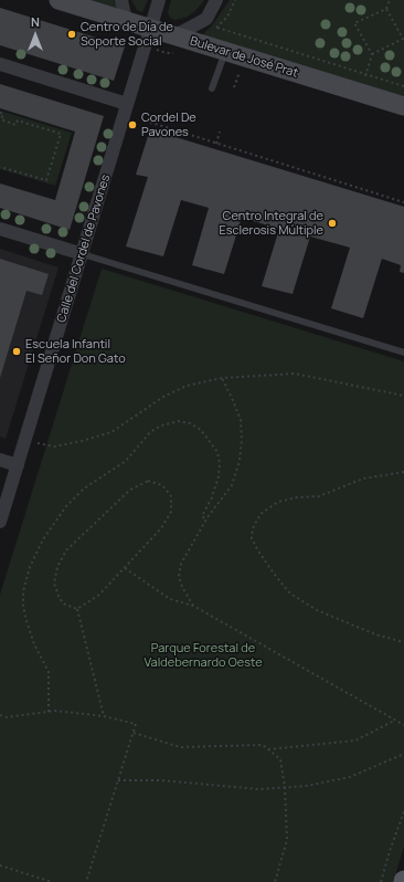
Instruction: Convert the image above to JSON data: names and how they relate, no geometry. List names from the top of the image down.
{
  "streets": {
    "street": ["Bulevar de José Prat", "Calle del Cordel de Pavones"]
  },
  "crossings": [
    ["Bulevar de José Prat", "Calle del Cordel de Pavones"]
  ],
  "parks": ["Parque Forestal de Valdebernardo Oeste"],
  "places": [
    "Centro de Día de Soporte Social",
    "Cordel De Pavones",
    "Centro Integral de Esclerosis Múltiple",
    "Escuela Infantil El Señor Don Gato"
  ],
  "north": "top"
}
